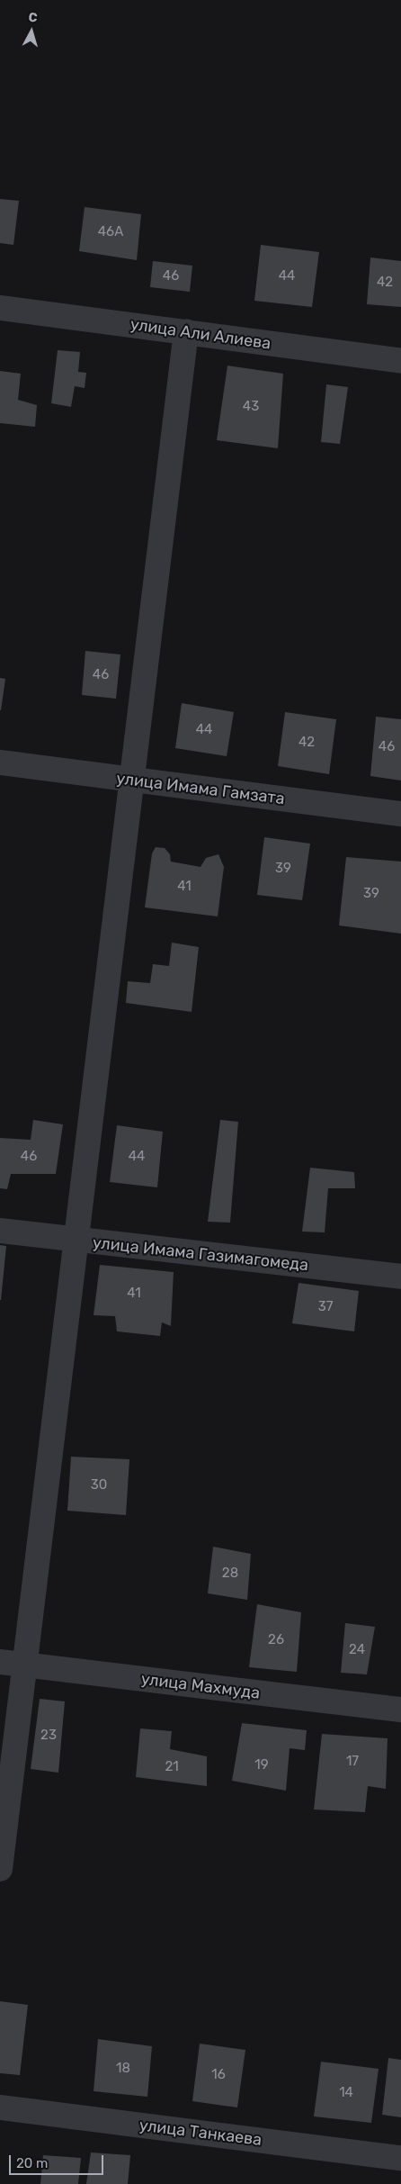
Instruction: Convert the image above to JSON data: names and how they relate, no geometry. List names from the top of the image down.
{
  "streets": {
    "street": [
      "улица Али Алиева",
      "улица Имама Гамзата",
      "улица Имама Газимагомеда",
      "улица Махмуда",
      "улица Танкаева"
    ]
  },
  "house_numbers": [
    "46А",
    "46",
    "44",
    "42",
    "43",
    "46",
    "44",
    "42",
    "46",
    "39",
    "41",
    "39",
    "46",
    "44",
    "41",
    "37",
    "30",
    "28",
    "26",
    "24",
    "23",
    "17",
    "19",
    "21",
    "18",
    "16",
    "14"
  ],
  "scale_bar": "20 m",
  "north": "top"
}
